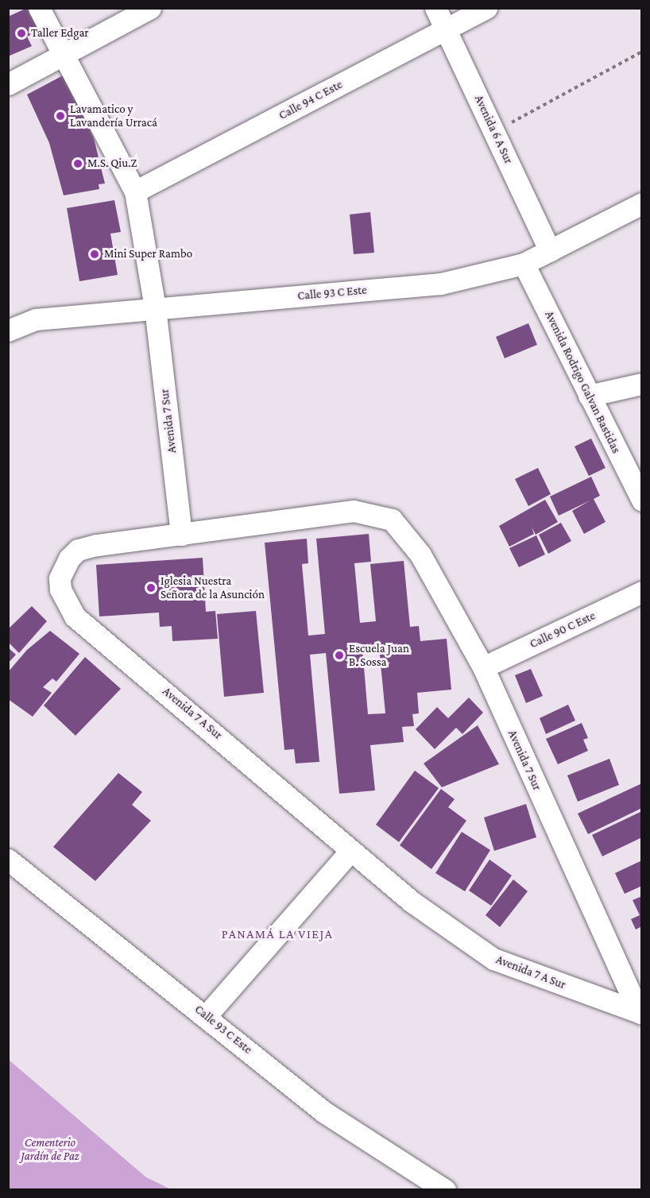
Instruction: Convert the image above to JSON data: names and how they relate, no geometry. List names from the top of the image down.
{
  "streets": {
    "street": [
      "Calle 94 C Este",
      "Avenida 6 A Sur",
      "Calle 93 C Este",
      "Avenida Rodrigo Galvan Bastidas",
      "Avenida 7 Sur",
      "Calle 90 C Este",
      "Avenida 7 A Sur"
    ]
  },
  "crossings": [
    ["Calle 94 C Este", "Avenida 6 A Sur"],
    ["Avenida 6 A Sur", "Calle 93 C Este"],
    ["Calle 93 C Este", "Avenida Rodrigo Galvan Bastidas"],
    ["Calle 93 C Este", "Avenida 7 Sur"],
    ["Avenida 7 Sur", "Calle 90 C Este"],
    ["Avenida 7 Sur", "Avenida 7 A Sur"]
  ],
  "districts": ["PANAMÁ LA VIEJA"],
  "parks": ["Cementerio Jardín de Paz"],
  "places": [
    "Taller Edgar",
    "Lavamatico y Lavandería Urracá",
    "M.S. Qiu.Z",
    "Mini Super Rambo",
    "Iglesia Nuestra Señora de la Asunción",
    "Escuela Juan B. Sossa"
  ]
}
